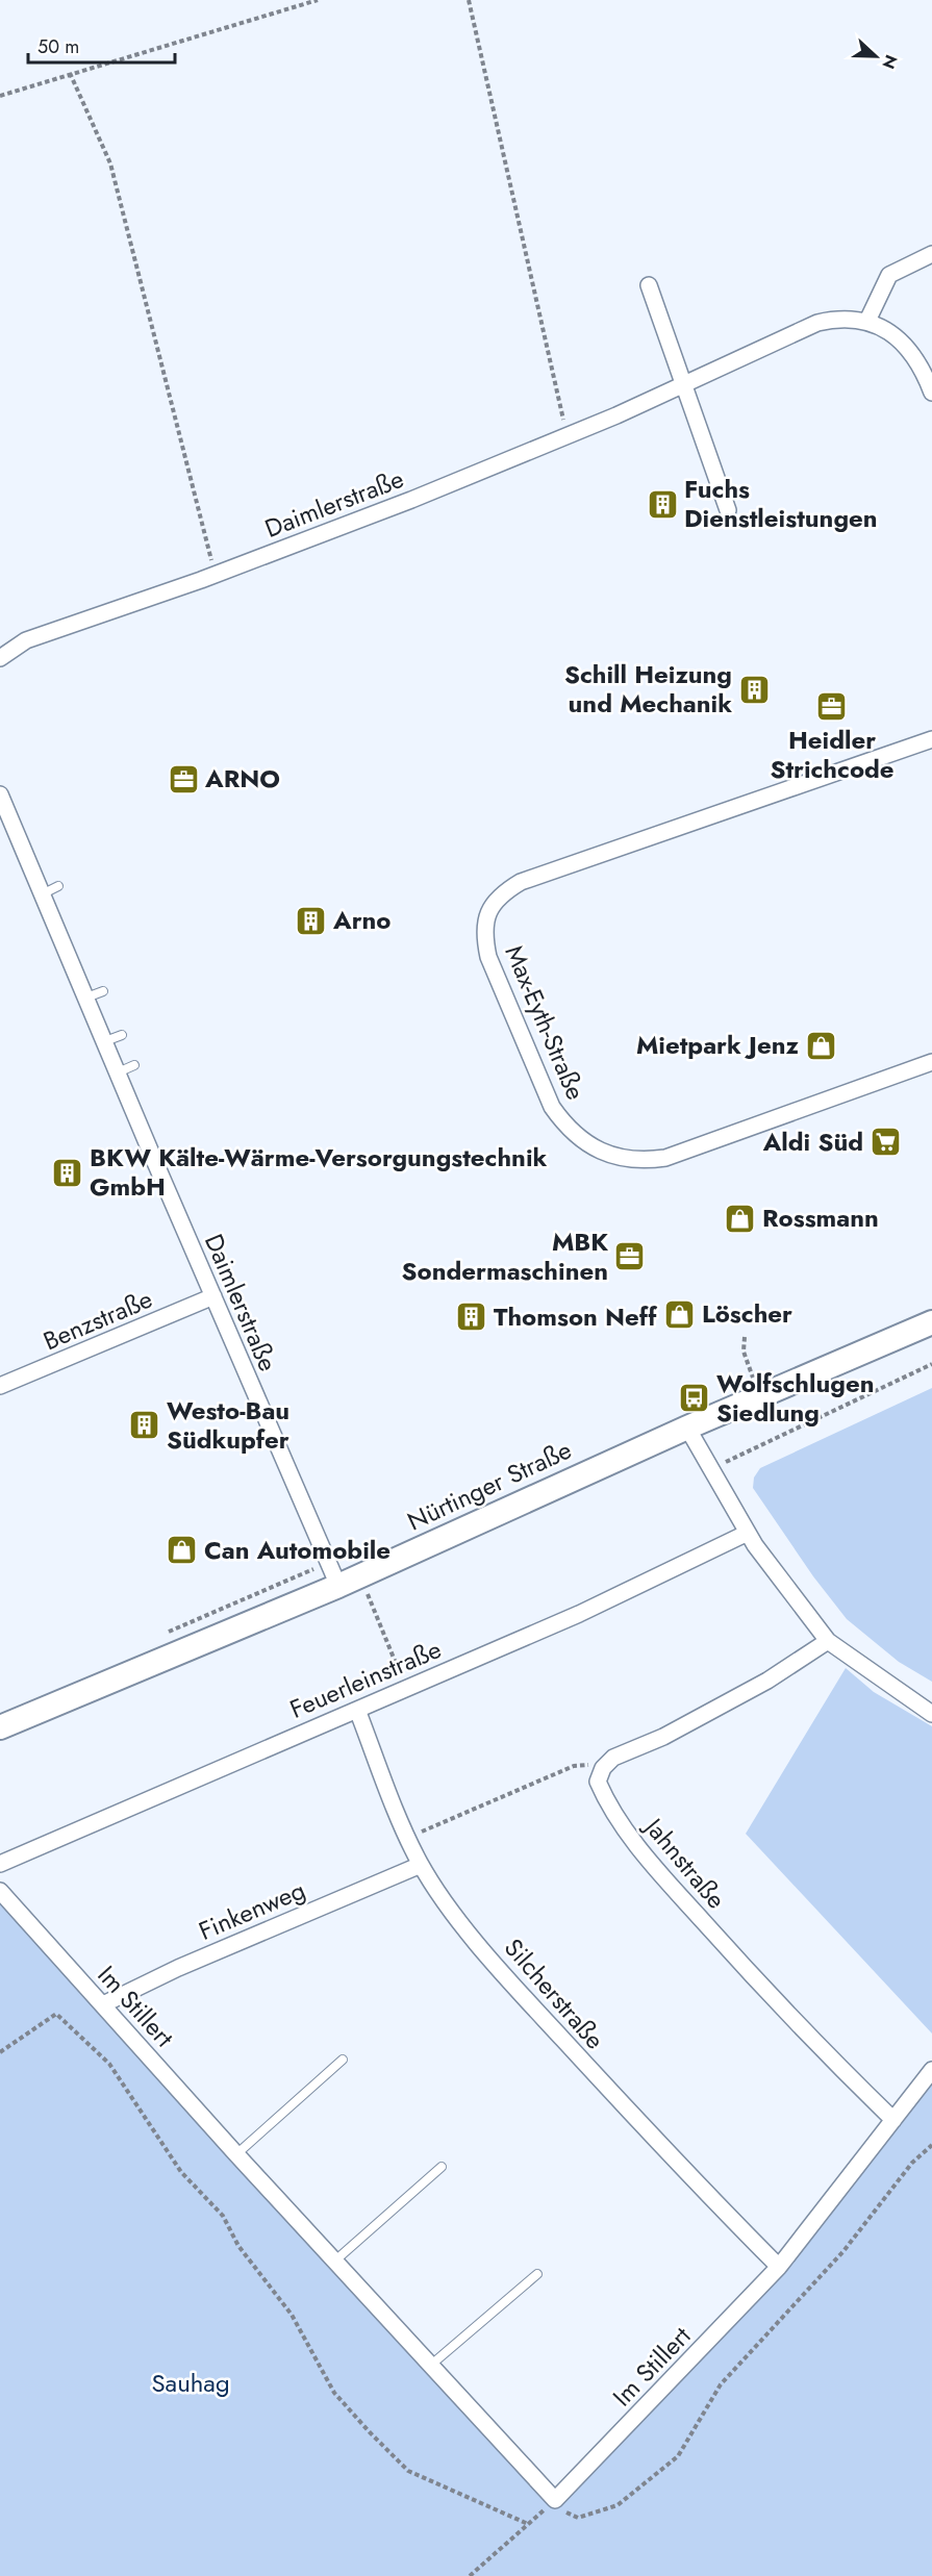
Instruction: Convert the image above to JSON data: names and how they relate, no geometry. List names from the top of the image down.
{
  "streets": {
    "main road": ["Nürtinger Straße"],
    "street": [
      "Daimlerstraße",
      "Max-Eyth-Straße",
      "Benzstraße",
      "Feuerleinstraße",
      "Jahnstraße",
      "Finkenweg",
      "Silcherstraße",
      "Im Stillert"
    ]
  },
  "crossings": [
    ["Daimlerstraße", "Benzstraße"],
    ["Daimlerstraße", "Nürtinger Straße"],
    ["Feuerleinstraße", "Silcherstraße"],
    ["Jahnstraße", "Im Stillert"],
    ["Finkenweg", "Silcherstraße"],
    ["Finkenweg", "Im Stillert"],
    ["Silcherstraße", "Im Stillert"]
  ],
  "parks": ["Sauhag"],
  "places": {
    "building": [
      "Fuchs Dienstleistungen",
      "Schill Heizung und Mechanik",
      "Arno",
      "BKW Kälte-Wärme-Versorgungstechnik GmbH",
      "Thomson Neff",
      "Westo-Bau Südkupfer"
    ],
    "office": ["Heidler Strichcode", "ARNO", "MBK Sondermaschinen"],
    "shop": [
      "Mietpark Jenz",
      "Rossmann",
      "Löscher",
      "Can Automobile"
    ],
    "supermarket": ["Aldi Süd"],
    "bus stop": ["Wolfschlugen Siedlung"]
  },
  "scale_bar": "50 m",
  "north": "right"
}
